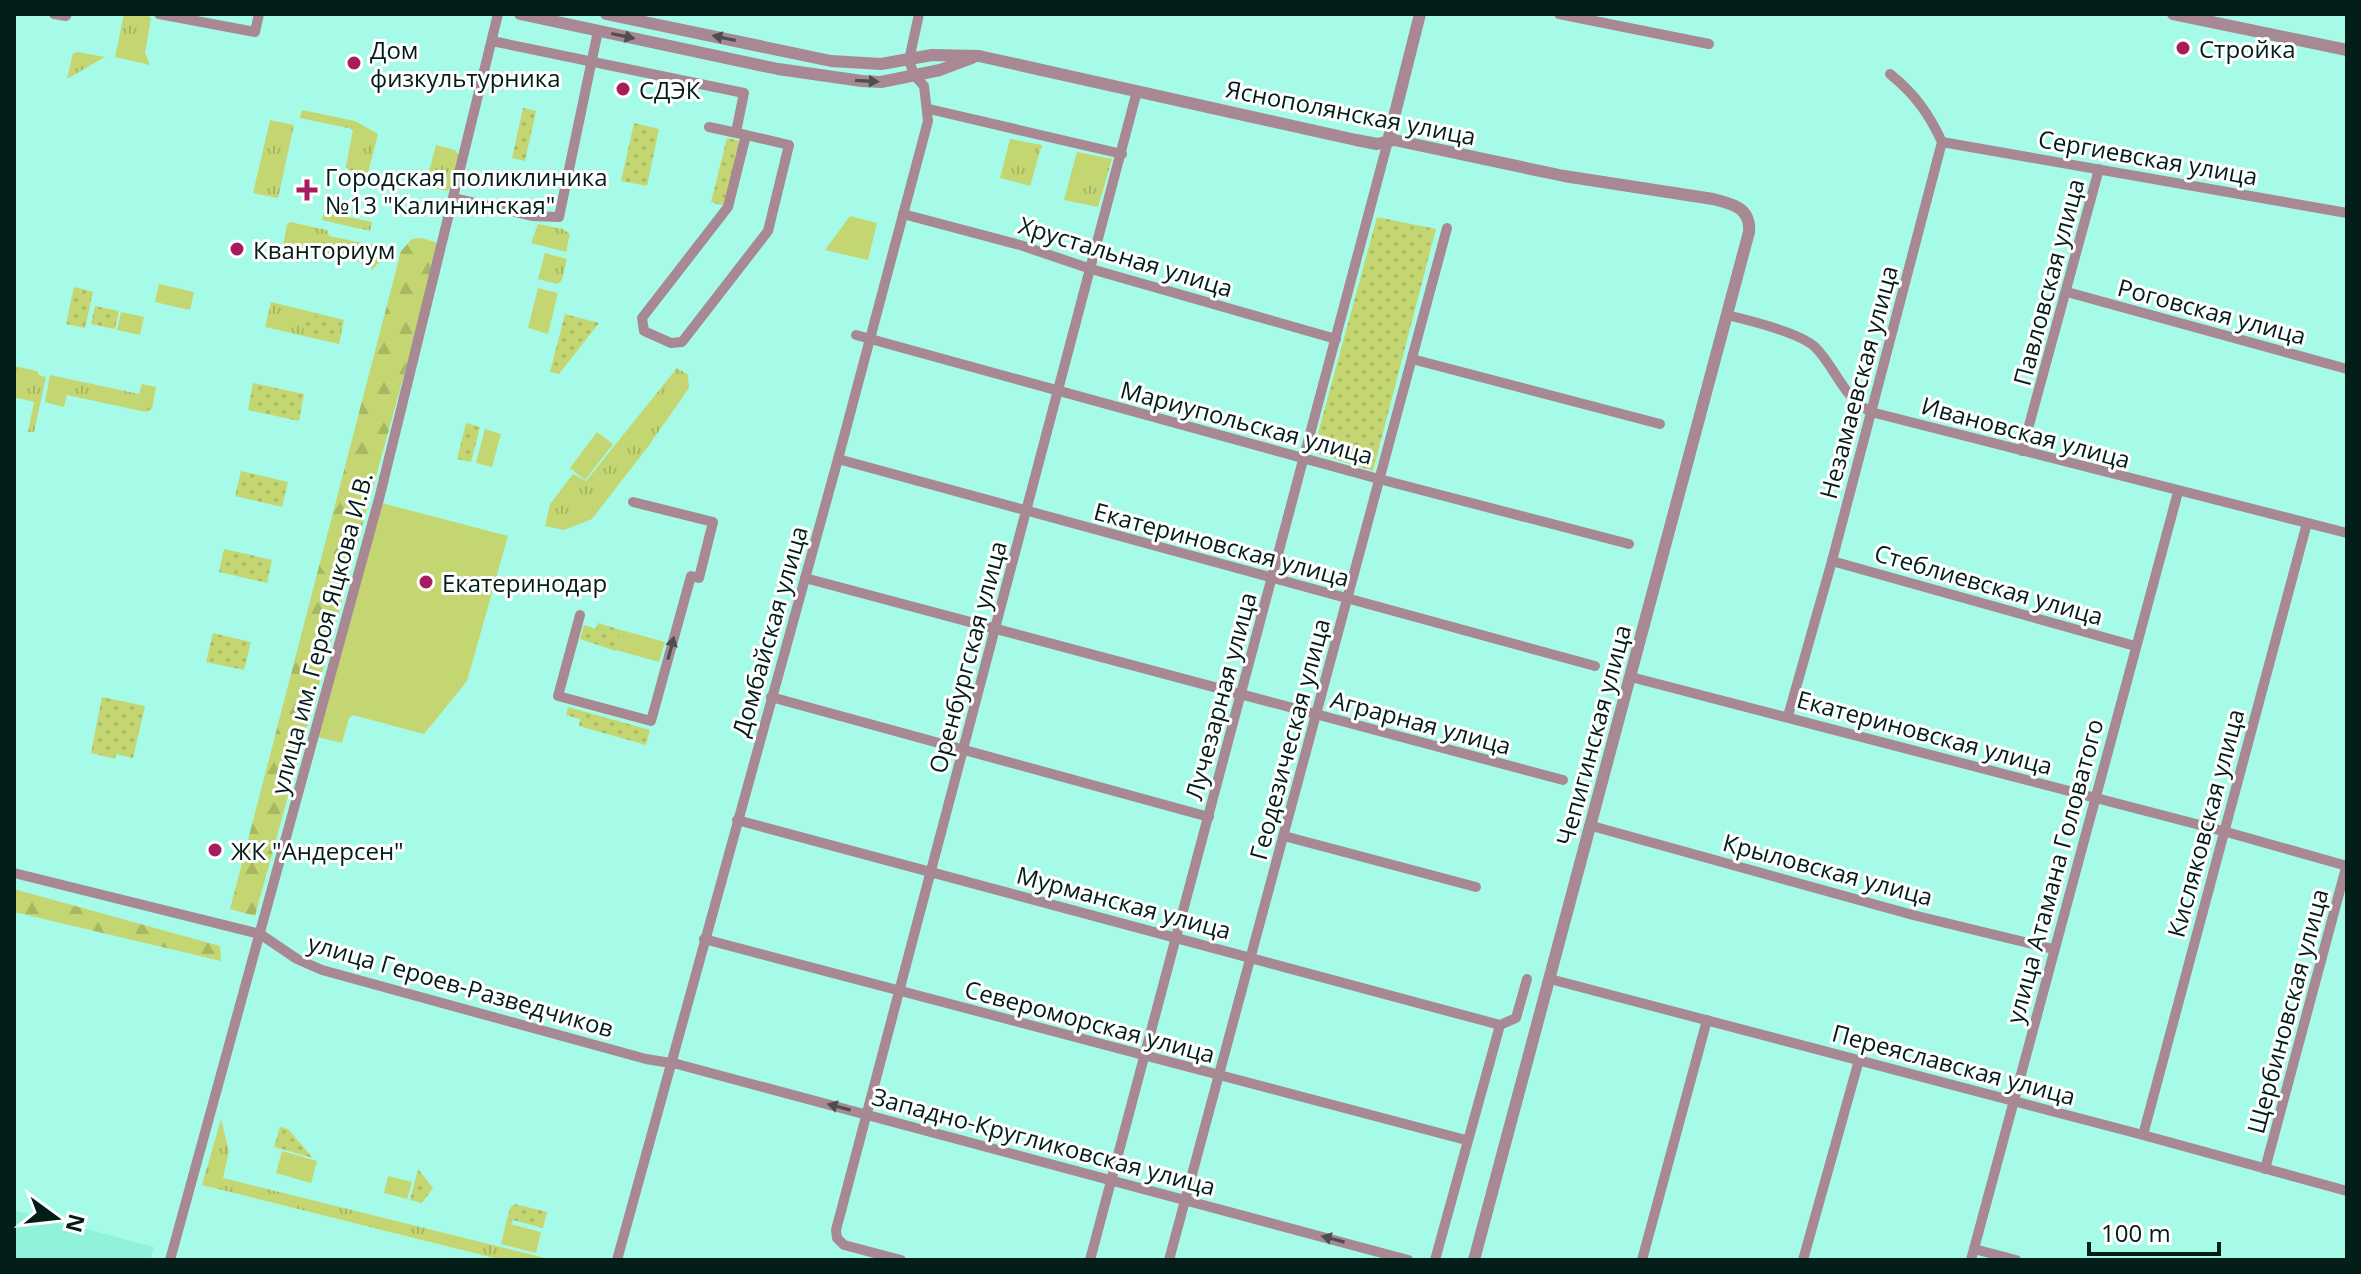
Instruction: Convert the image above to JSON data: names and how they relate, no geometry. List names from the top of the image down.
{
  "streets": {
    "street": [
      "Яснополянская улица",
      "Сергиевская улица",
      "Хрустальная улица",
      "Павловская улица",
      "Роговская улица",
      "Незамаевская улица",
      "Мариупольская улица",
      "Ивановская улица",
      "Екатериновская улица",
      "Стеблиевская улица",
      "Домбайская улица",
      "улица им. Героя Яцкова И.В.",
      "Оренбургская улица",
      "Лучезарная улица",
      "Аграрная улица",
      "Чепигинская улица",
      "Геодезическая улица",
      "Кисляковская улица",
      "Крыловская улица",
      "улица Атамана Головатого",
      "Мурманская улица",
      "улица Героев-Разведчиков",
      "Щербиновская улица",
      "Североморская улица",
      "Переяславская улица",
      "Западно-Кругликовская улица"
    ]
  },
  "crossings": [
    ["Яснополянская улица", "Оренбургская улица"],
    ["Яснополянская улица", "Лучезарная улица"],
    ["Яснополянская улица", "Чепигинская улица"],
    ["Сергиевская улица", "Павловская улица"],
    ["Сергиевская улица", "Незамаевская улица"],
    ["Хрустальная улица", "Домбайская улица"],
    ["Хрустальная улица", "Оренбургская улица"],
    ["Хрустальная улица", "Лучезарная улица"],
    ["Павловская улица", "Роговская улица"],
    ["Павловская улица", "Ивановская улица"],
    ["Незамаевская улица", "Ивановская улица"],
    ["Незамаевская улица", "Екатериновская улица"],
    ["Незамаевская улица", "Стеблиевская улица"],
    ["Мариупольская улица", "Домбайская улица"],
    ["Мариупольская улица", "Оренбургская улица"],
    ["Мариупольская улица", "Лучезарная улица"],
    ["Мариупольская улица", "Геодезическая улица"],
    ["Ивановская улица", "Чепигинская улица"],
    ["Ивановская улица", "Кисляковская улица"],
    ["Ивановская улица", "улица Атамана Головатого"],
    ["Екатериновская улица", "Домбайская улица"],
    ["Екатериновская улица", "Оренбургская улица"],
    ["Екатериновская улица", "Лучезарная улица"],
    ["Екатериновская улица", "Чепигинская улица"],
    ["Екатериновская улица", "Геодезическая улица"],
    ["Екатериновская улица", "Кисляковская улица"],
    ["Екатериновская улица", "улица Атамана Головатого"],
    ["Екатериновская улица", "Щербиновская улица"],
    ["Стеблиевская улица", "улица Атамана Головатого"],
    ["Домбайская улица", "Аграрная улица"],
    ["Домбайская улица", "Мурманская улица"],
    ["Домбайская улица", "улица Героев-Разведчиков"],
    ["Домбайская улица", "Североморская улица"],
    ["Домбайская улица", "Западно-Кругликовская улица"],
    ["улица им. Героя Яцкова И.В.", "улица Героев-Разведчиков"],
    ["Оренбургская улица", "Аграрная улица"],
    ["Оренбургская улица", "Мурманская улица"],
    ["Оренбургская улица", "Североморская улица"],
    ["Оренбургская улица", "Западно-Кругликовская улица"],
    ["Лучезарная улица", "Аграрная улица"],
    ["Лучезарная улица", "Мурманская улица"],
    ["Лучезарная улица", "Североморская улица"],
    ["Лучезарная улица", "Западно-Кругликовская улица"],
    ["Аграрная улица", "Геодезическая улица"],
    ["Чепигинская улица", "Крыловская улица"],
    ["Чепигинская улица", "Переяславская улица"],
    ["Геодезическая улица", "Мурманская улица"],
    ["Геодезическая улица", "Североморская улица"],
    ["Геодезическая улица", "Западно-Кругликовская улица"],
    ["Кисляковская улица", "Переяславская улица"],
    ["Крыловская улица", "улица Атамана Головатого"],
    ["улица Атамана Головатого", "Переяславская улица"],
    ["улица Героев-Разведчиков", "Западно-Кругликовская улица"],
    ["Щербиновская улица", "Переяславская улица"]
  ],
  "one_way": ["Западно-Кругликовская улица"],
  "places": {
    "other": [
      "Стройка",
      "Дом физкультурника",
      "СДЭК",
      "Кванториум",
      "Екатеринодар",
      "ЖК \"Андерсен\""
    ],
    "health": ["Городская поликлиника №13 \"Калининская\""]
  },
  "scale_bar": "100 m",
  "north": "right"
}
